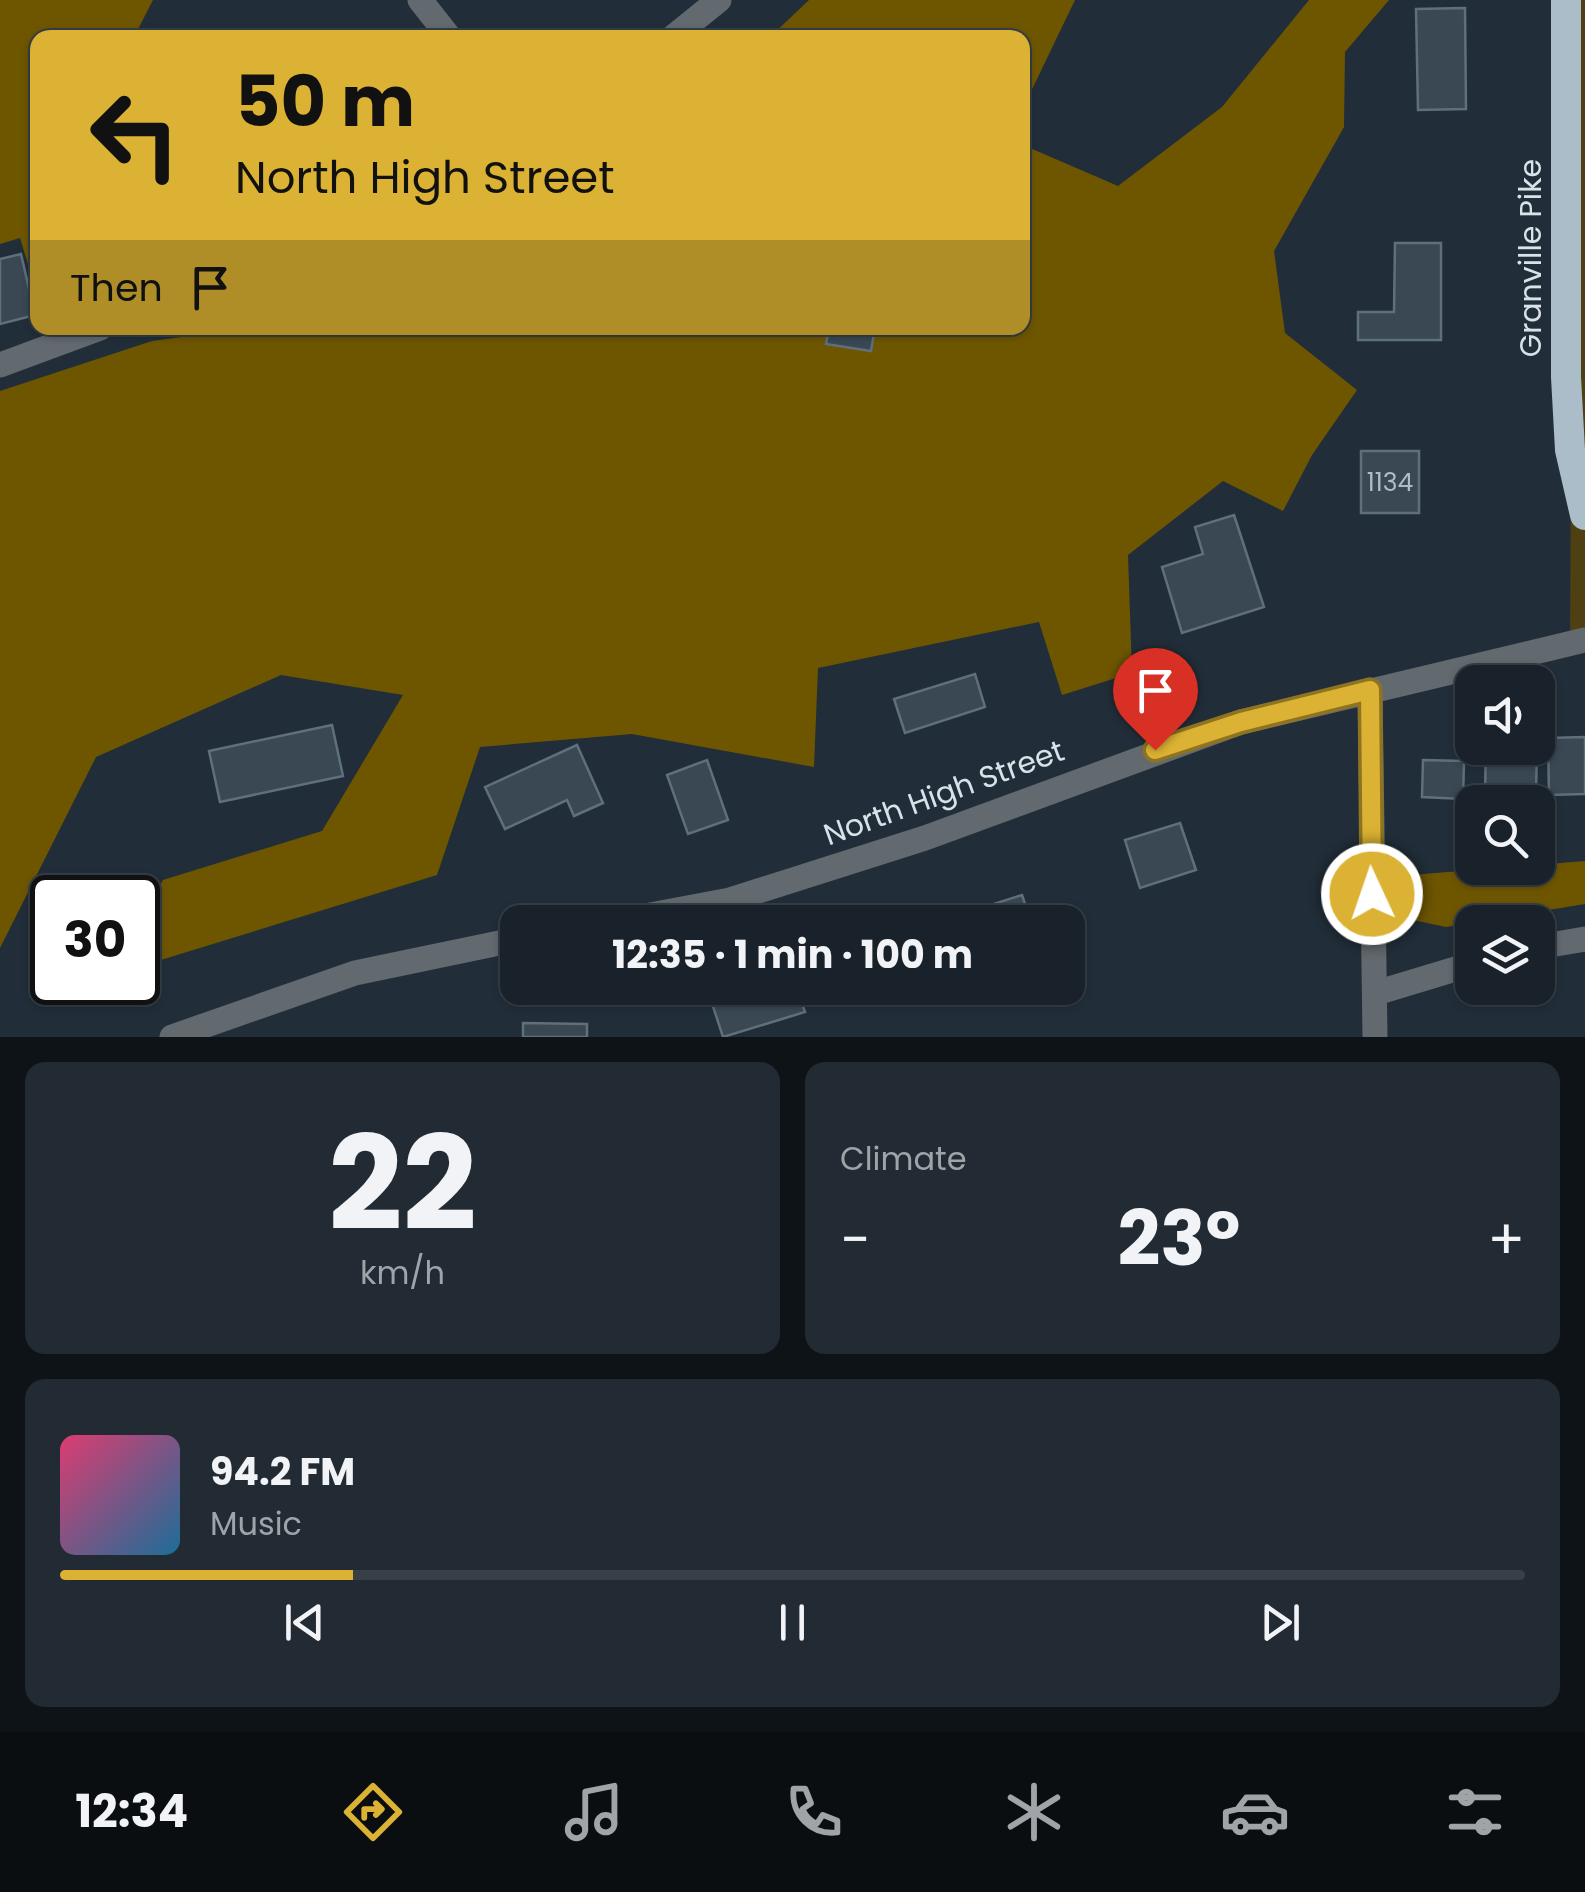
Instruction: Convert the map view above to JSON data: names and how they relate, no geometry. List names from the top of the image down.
{
  "streets": {
    "highway": ["Granville Pike"],
    "street": ["North High Street"]
  },
  "house_numbers": ["1134"],
  "page": {
    "turn": ["50 m", "North High Street"],
    "then": "Then",
    "limit": "30",
    "trip": "12:35 · 1 min · 100 m",
    "tile": [
      ["22", "km/h"],
      "Climate"
    ],
    "heat": ["−", "23°", "+"],
    "song": ["94.2 FM", "Music"],
    "tabs": "12:34"
  }
}
